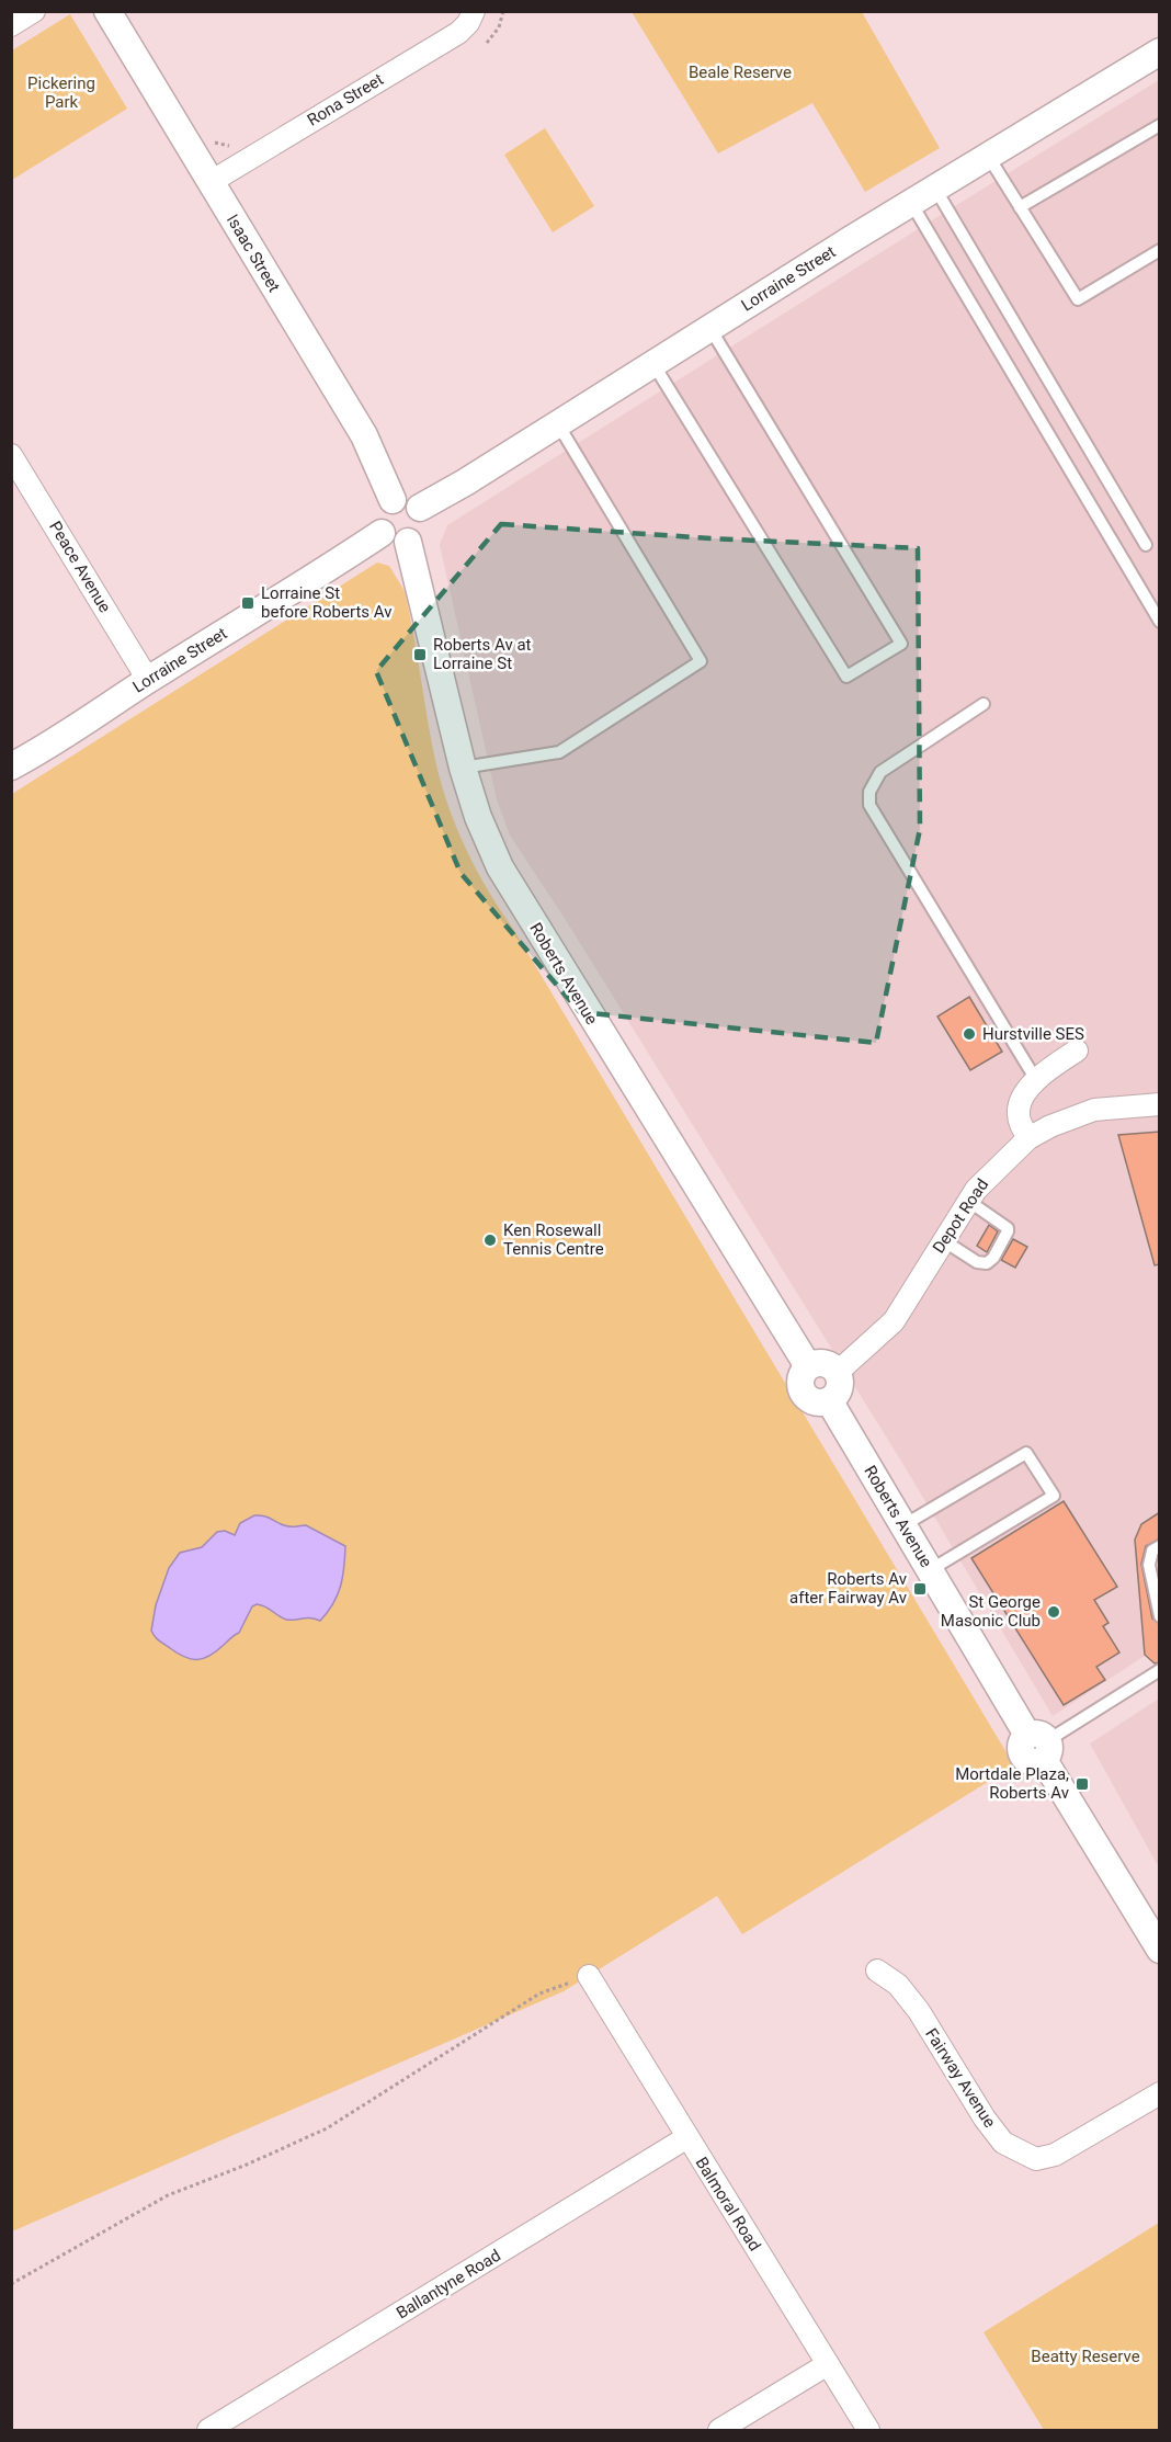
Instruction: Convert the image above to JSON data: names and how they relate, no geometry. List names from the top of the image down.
{
  "streets": {
    "street": [
      "Rona Street",
      "Isaac Street",
      "Lorraine Street",
      "Peace Avenue",
      "Roberts Avenue",
      "Depot Road",
      "Fairway Avenue",
      "Balmoral Road",
      "Ballantyne Road"
    ]
  },
  "crossings": [
    ["Rona Street", "Isaac Street"],
    ["Isaac Street", "Lorraine Street"],
    ["Isaac Street", "Roberts Avenue"],
    ["Lorraine Street", "Peace Avenue"],
    ["Lorraine Street", "Roberts Avenue"],
    ["Roberts Avenue", "Depot Road"],
    ["Balmoral Road", "Ballantyne Road"]
  ],
  "parks": ["Beale Reserve", "Pickering Park", "Beatty Reserve"],
  "places": {
    "transit": [
      "Lorraine St before Roberts Av",
      "Roberts Av at Lorraine St",
      "Roberts Av after Fairway Av",
      "Mortdale Plaza, Roberts Av"
    ],
    "other": ["Hurstville SES", "Ken Rosewall Tennis Centre", "St George Masonic Club"]
  }
}
